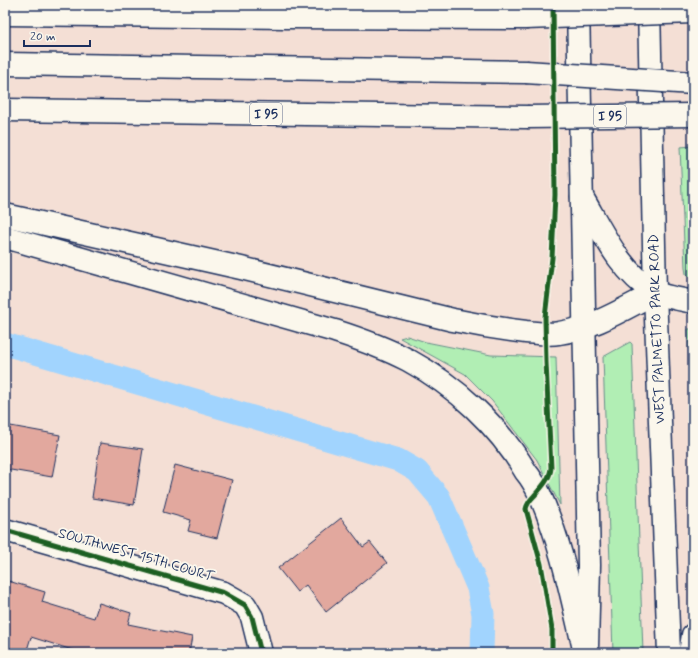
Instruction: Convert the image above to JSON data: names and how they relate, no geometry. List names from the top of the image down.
{
  "streets": {
    "main road": ["I 95", "WEST PALMETTO PARK ROAD", "SOUTHWEST 15TH COURT"]
  },
  "scale_bar": "20 m"
}
